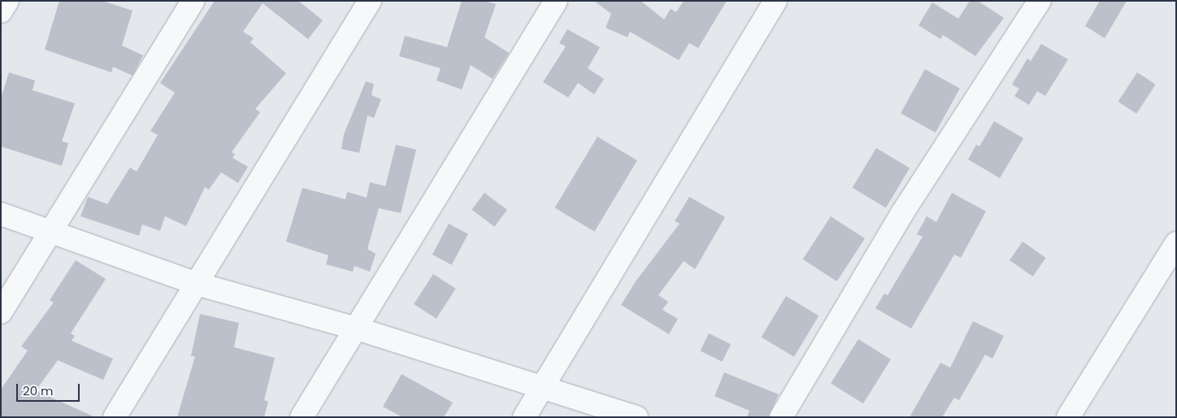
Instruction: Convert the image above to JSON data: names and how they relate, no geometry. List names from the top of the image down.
{
  "scale_bar": "20 m"
}
